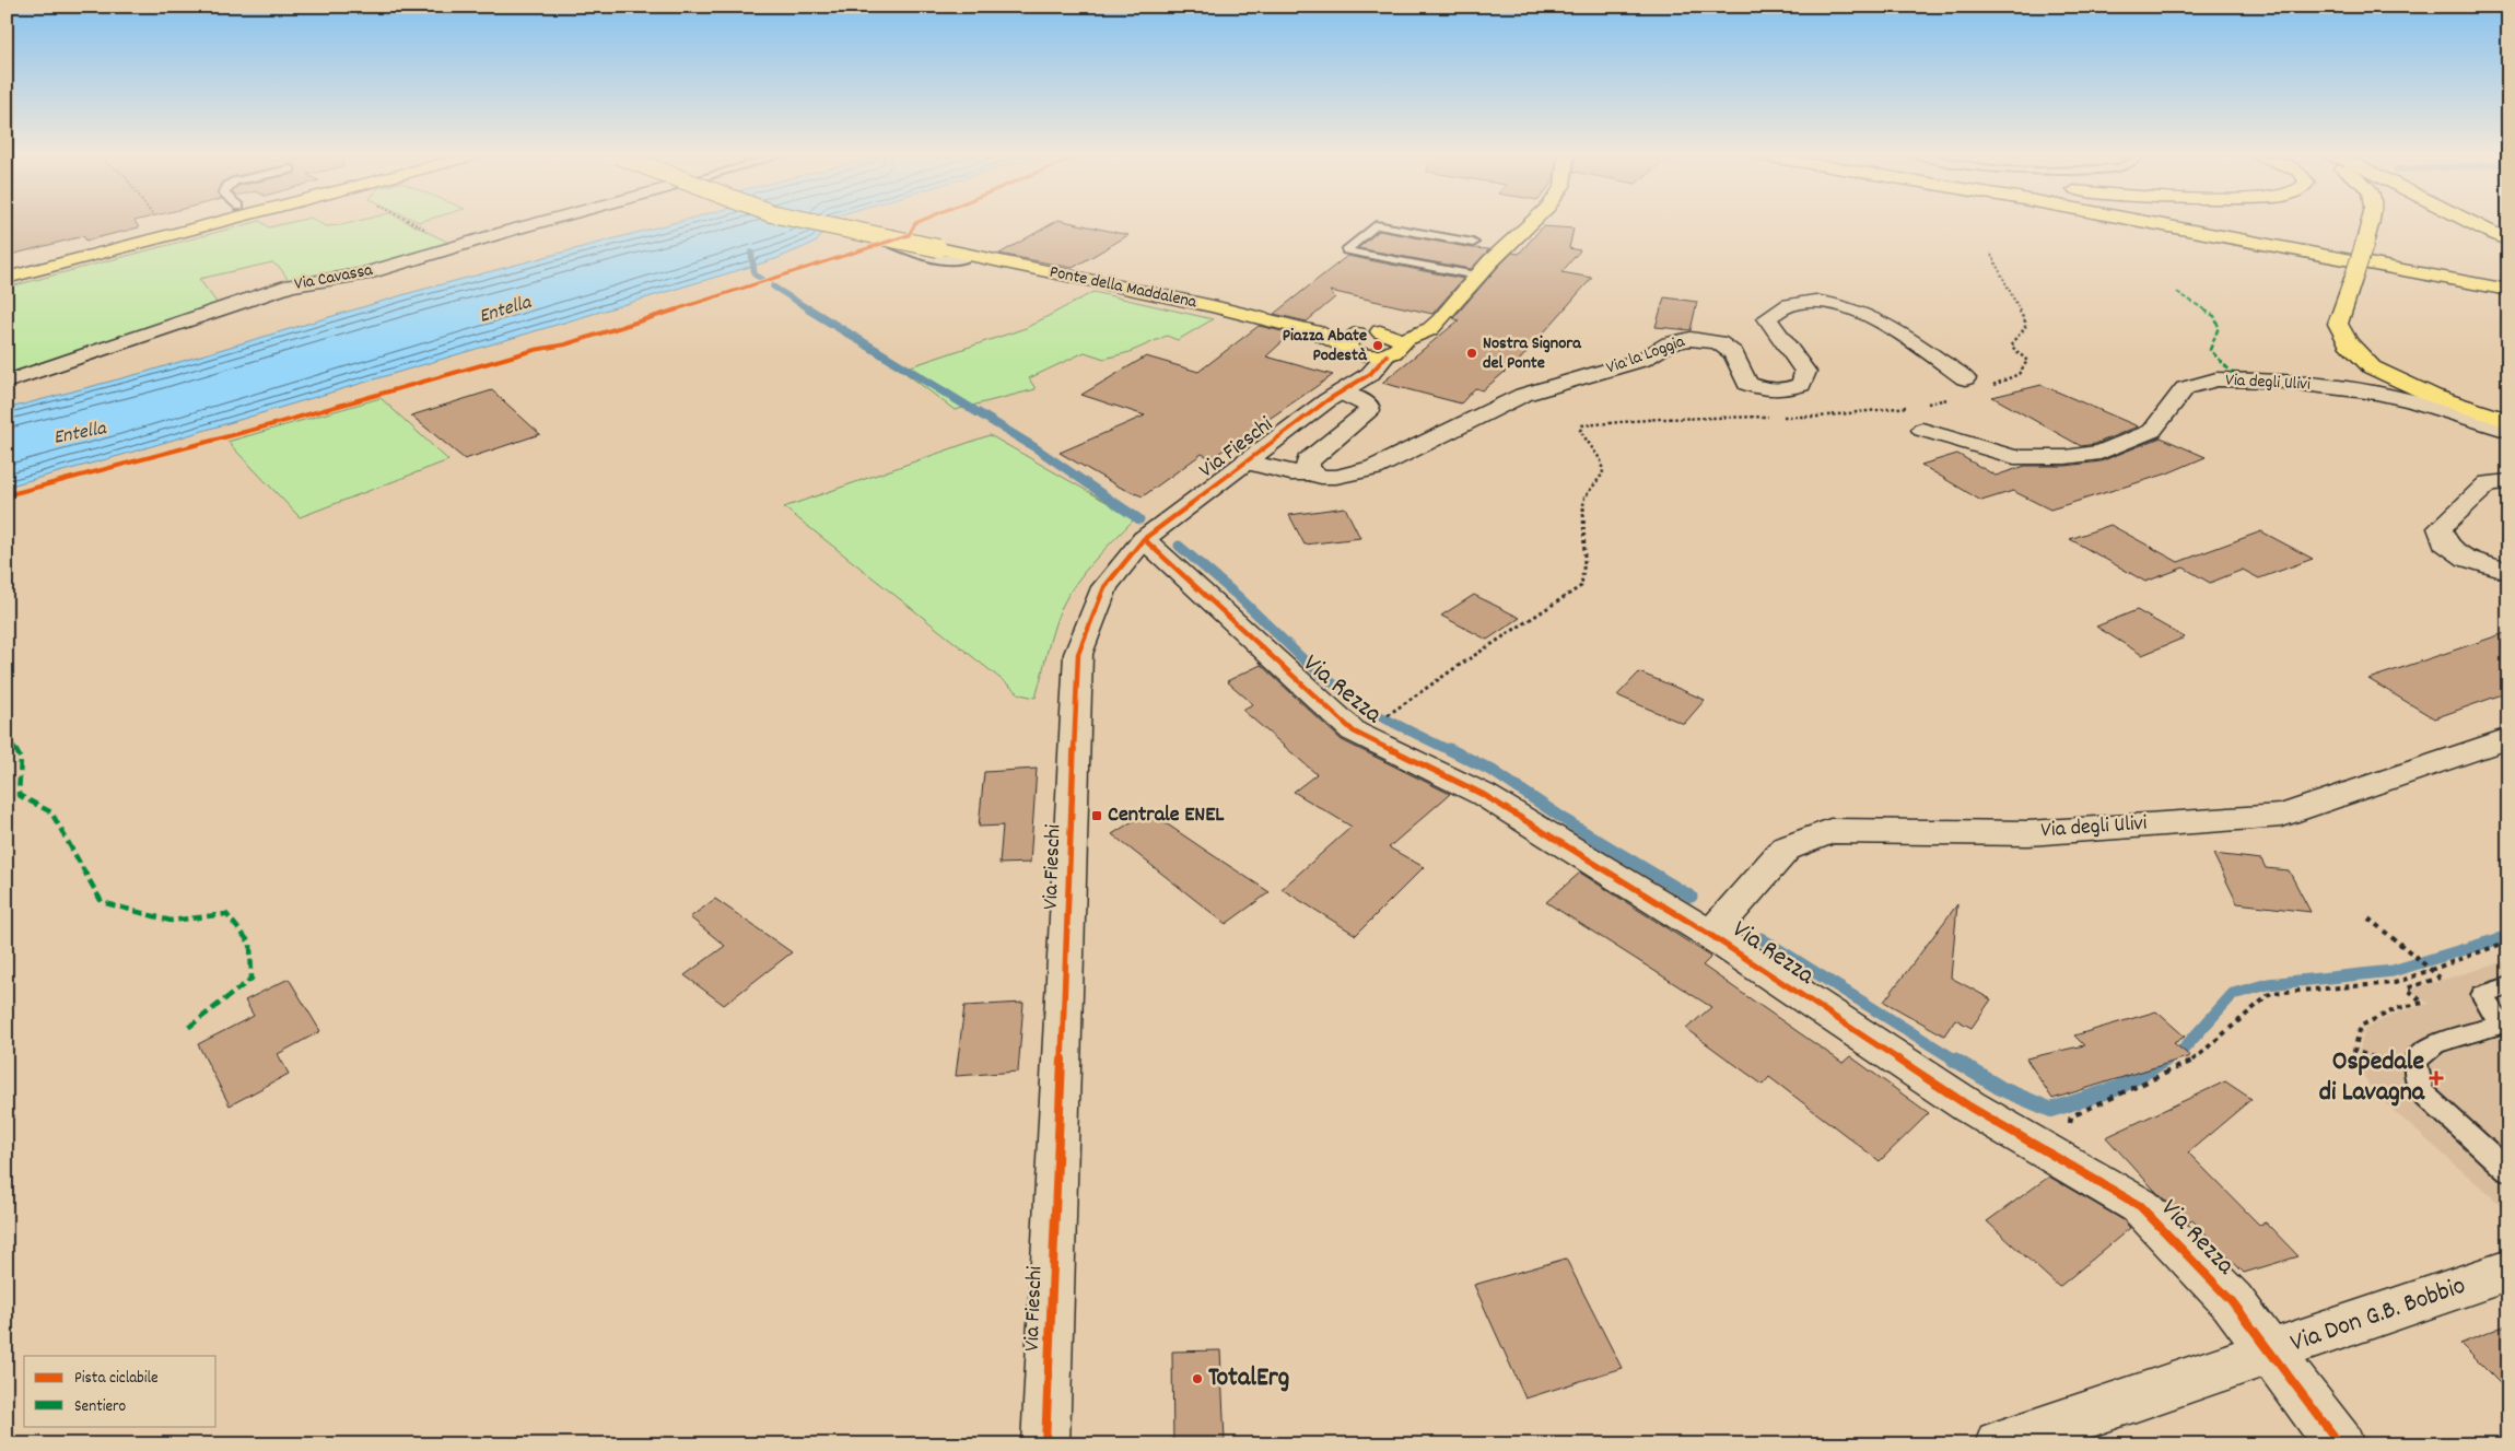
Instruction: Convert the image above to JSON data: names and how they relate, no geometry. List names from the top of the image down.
{
  "streets": {
    "main road": ["Ponte della Maddalena"],
    "street": [
      "Via Cavassa",
      "Via la Loggia",
      "Via degli Ulivi",
      "Via Fieschi",
      "Via Rezza",
      "Via Don G.B. Bobbio"
    ]
  },
  "crossings": [
    ["Ponte della Maddalena", "Via Fieschi"],
    ["Via la Loggia", "Via Fieschi"],
    ["Via degli Ulivi", "Via Rezza"],
    ["Via Fieschi", "Via Rezza"],
    ["Via Rezza", "Via Don G.B. Bobbio"]
  ],
  "water": ["Entella"],
  "places": {
    "other": ["Piazza Abate Podestà", "Nostra Signora del Ponte", "TotalErg"],
    "transit": ["Centrale ENEL"],
    "health": ["Ospedale di Lavagna"]
  },
  "legend": ["Pista ciclabile", "Sentiero"]
}
